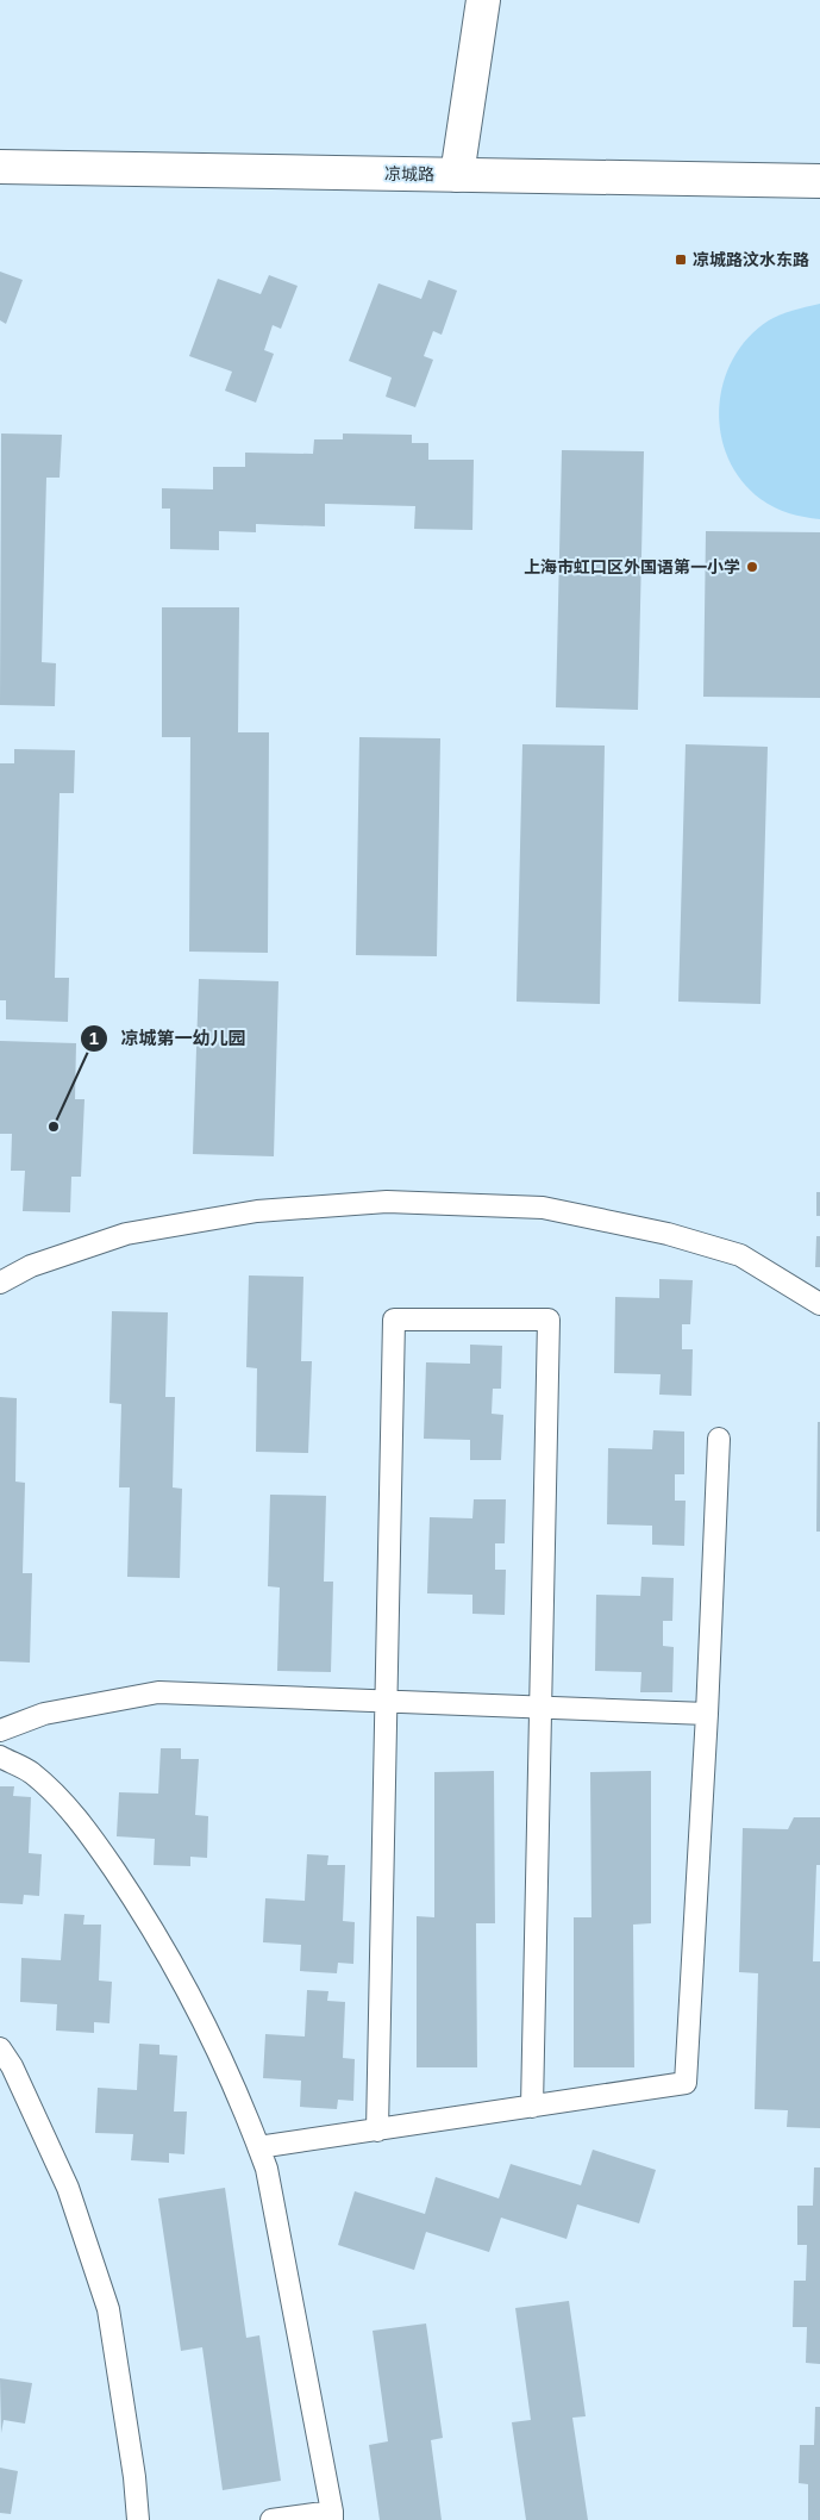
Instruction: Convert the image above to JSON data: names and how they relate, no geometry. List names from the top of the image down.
{
  "streets": {
    "street": ["凉城路"]
  },
  "places": {
    "transit": ["凉城路汶水东路"],
    "other": ["上海市虹口区外国语第一小学", "凉城第一幼儿园"]
  }
}
